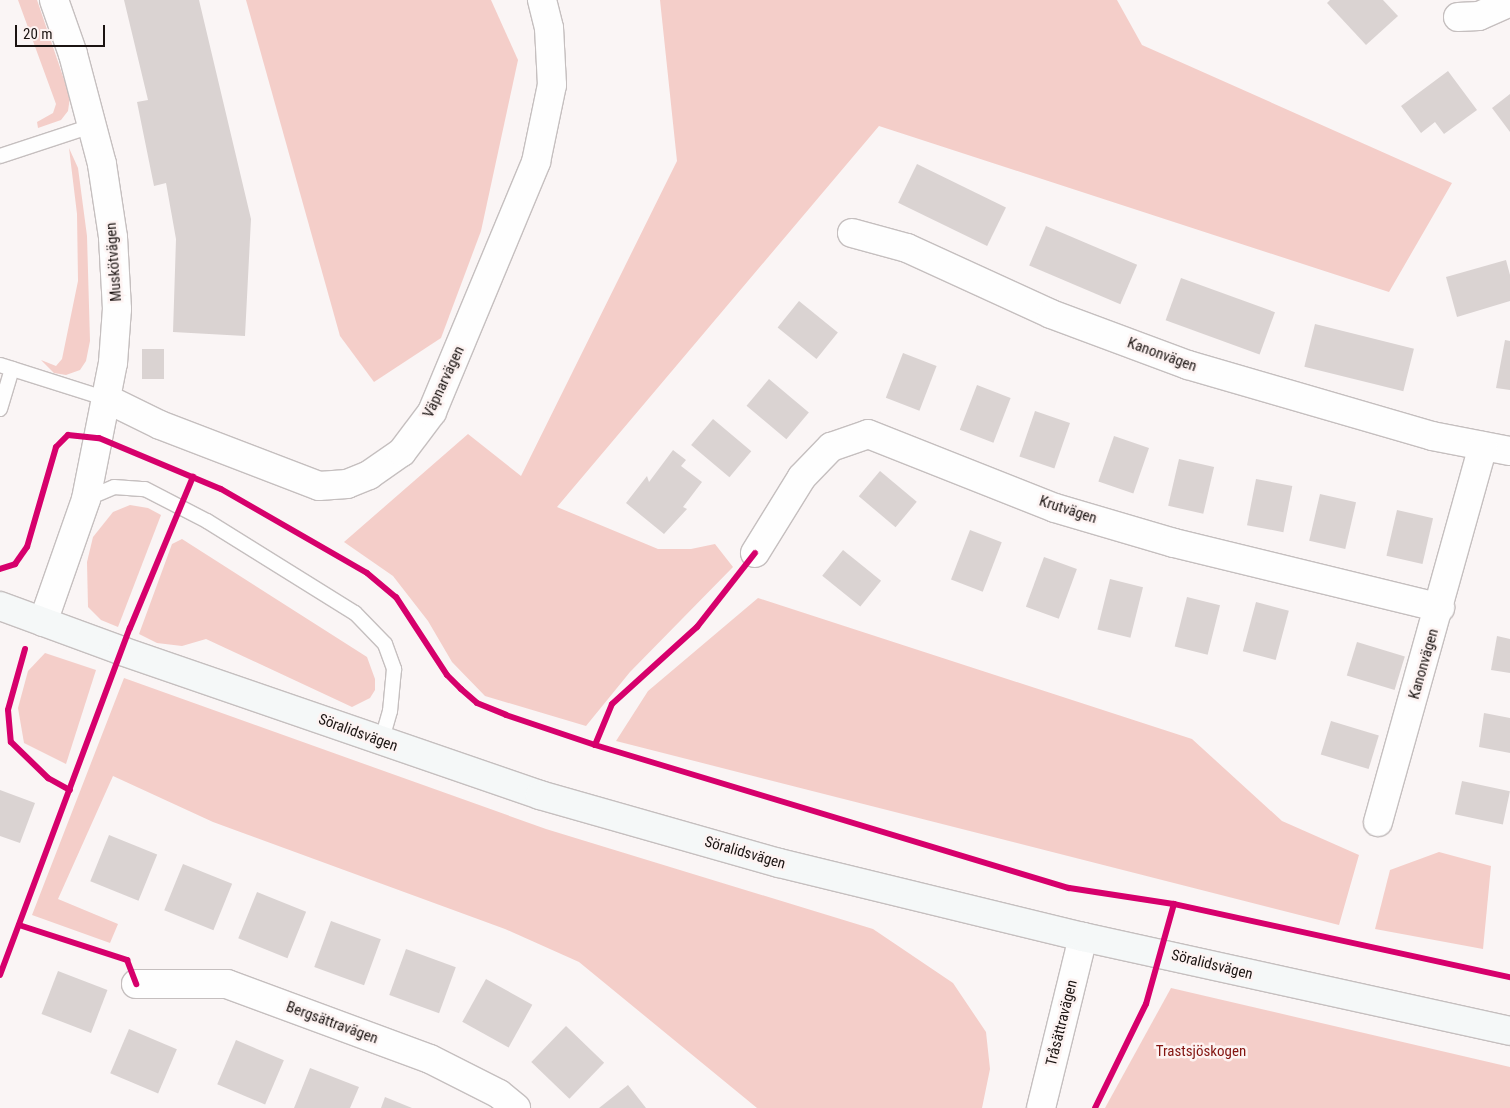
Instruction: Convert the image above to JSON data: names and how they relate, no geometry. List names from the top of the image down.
{
  "streets": {
    "street": [
      "Muskötvägen",
      "Kanonvägen",
      "Väpnarvägen",
      "Krutvägen",
      "Söralidsvägen",
      "Bergsättravägen",
      "Tråsättravägen"
    ]
  },
  "crossings": [
    ["Muskötvägen", "Väpnarvägen"],
    ["Muskötvägen", "Söralidsvägen"],
    ["Kanonvägen", "Krutvägen"],
    ["Söralidsvägen", "Tråsättravägen"]
  ],
  "parks": ["Trastsjöskogen"],
  "scale_bar": "20 m"
}
